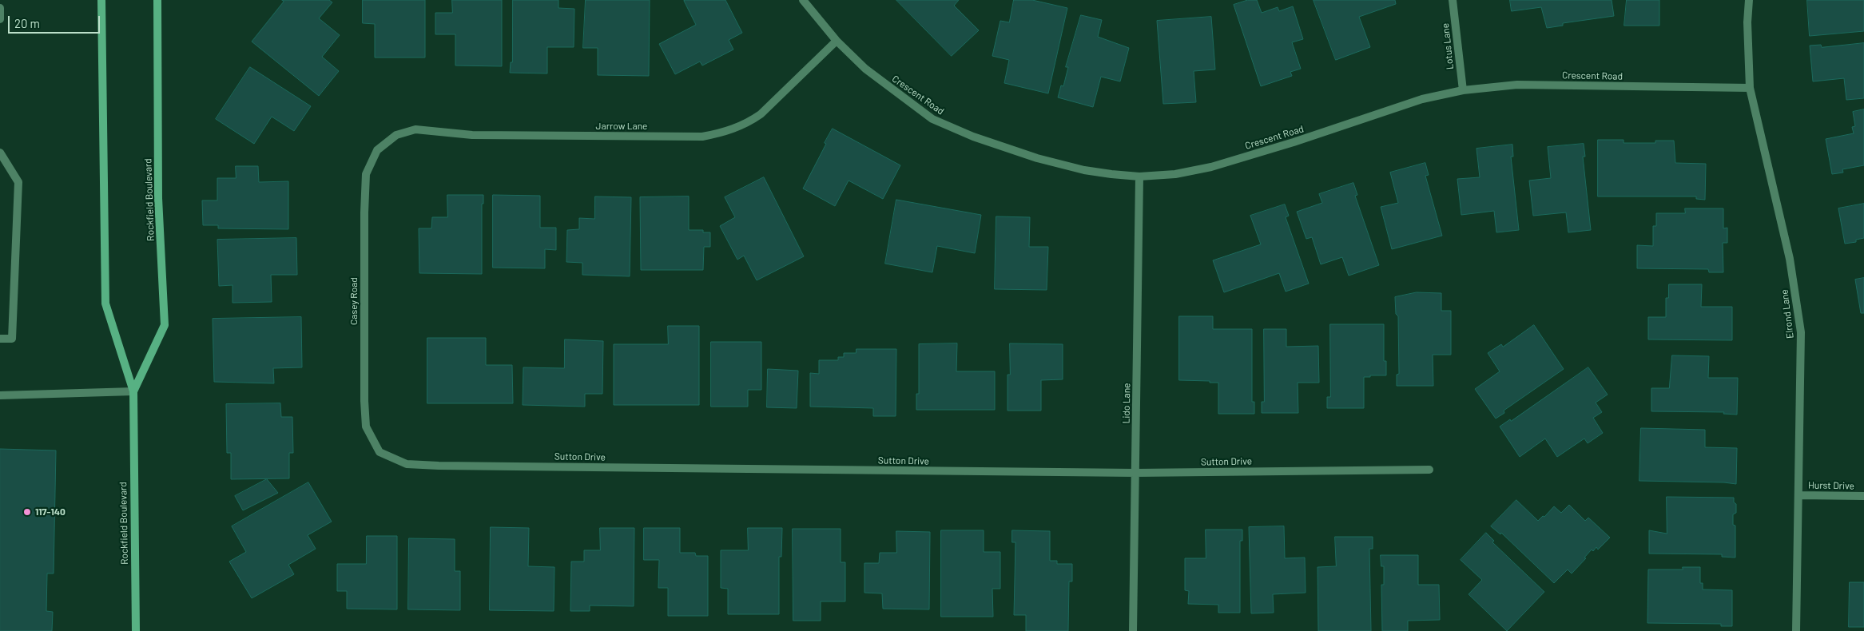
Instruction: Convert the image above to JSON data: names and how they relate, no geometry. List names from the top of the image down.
{
  "streets": {
    "main road": ["Rockfield Boulevard"],
    "street": [
      "Lotus Lane",
      "Crescent Road",
      "Jarrow Lane",
      "Casey Road",
      "Elrond Lane",
      "Lido Lane",
      "Sutton Drive",
      "Hurst Drive"
    ]
  },
  "crossings": [
    ["Lotus Lane", "Crescent Road"],
    ["Crescent Road", "Jarrow Lane"],
    ["Crescent Road", "Elrond Lane"],
    ["Crescent Road", "Lido Lane"],
    ["Jarrow Lane", "Casey Road"],
    ["Casey Road", "Sutton Drive"],
    ["Elrond Lane", "Hurst Drive"],
    ["Lido Lane", "Sutton Drive"]
  ],
  "places": ["117-140"],
  "scale_bar": "20 m"
}
